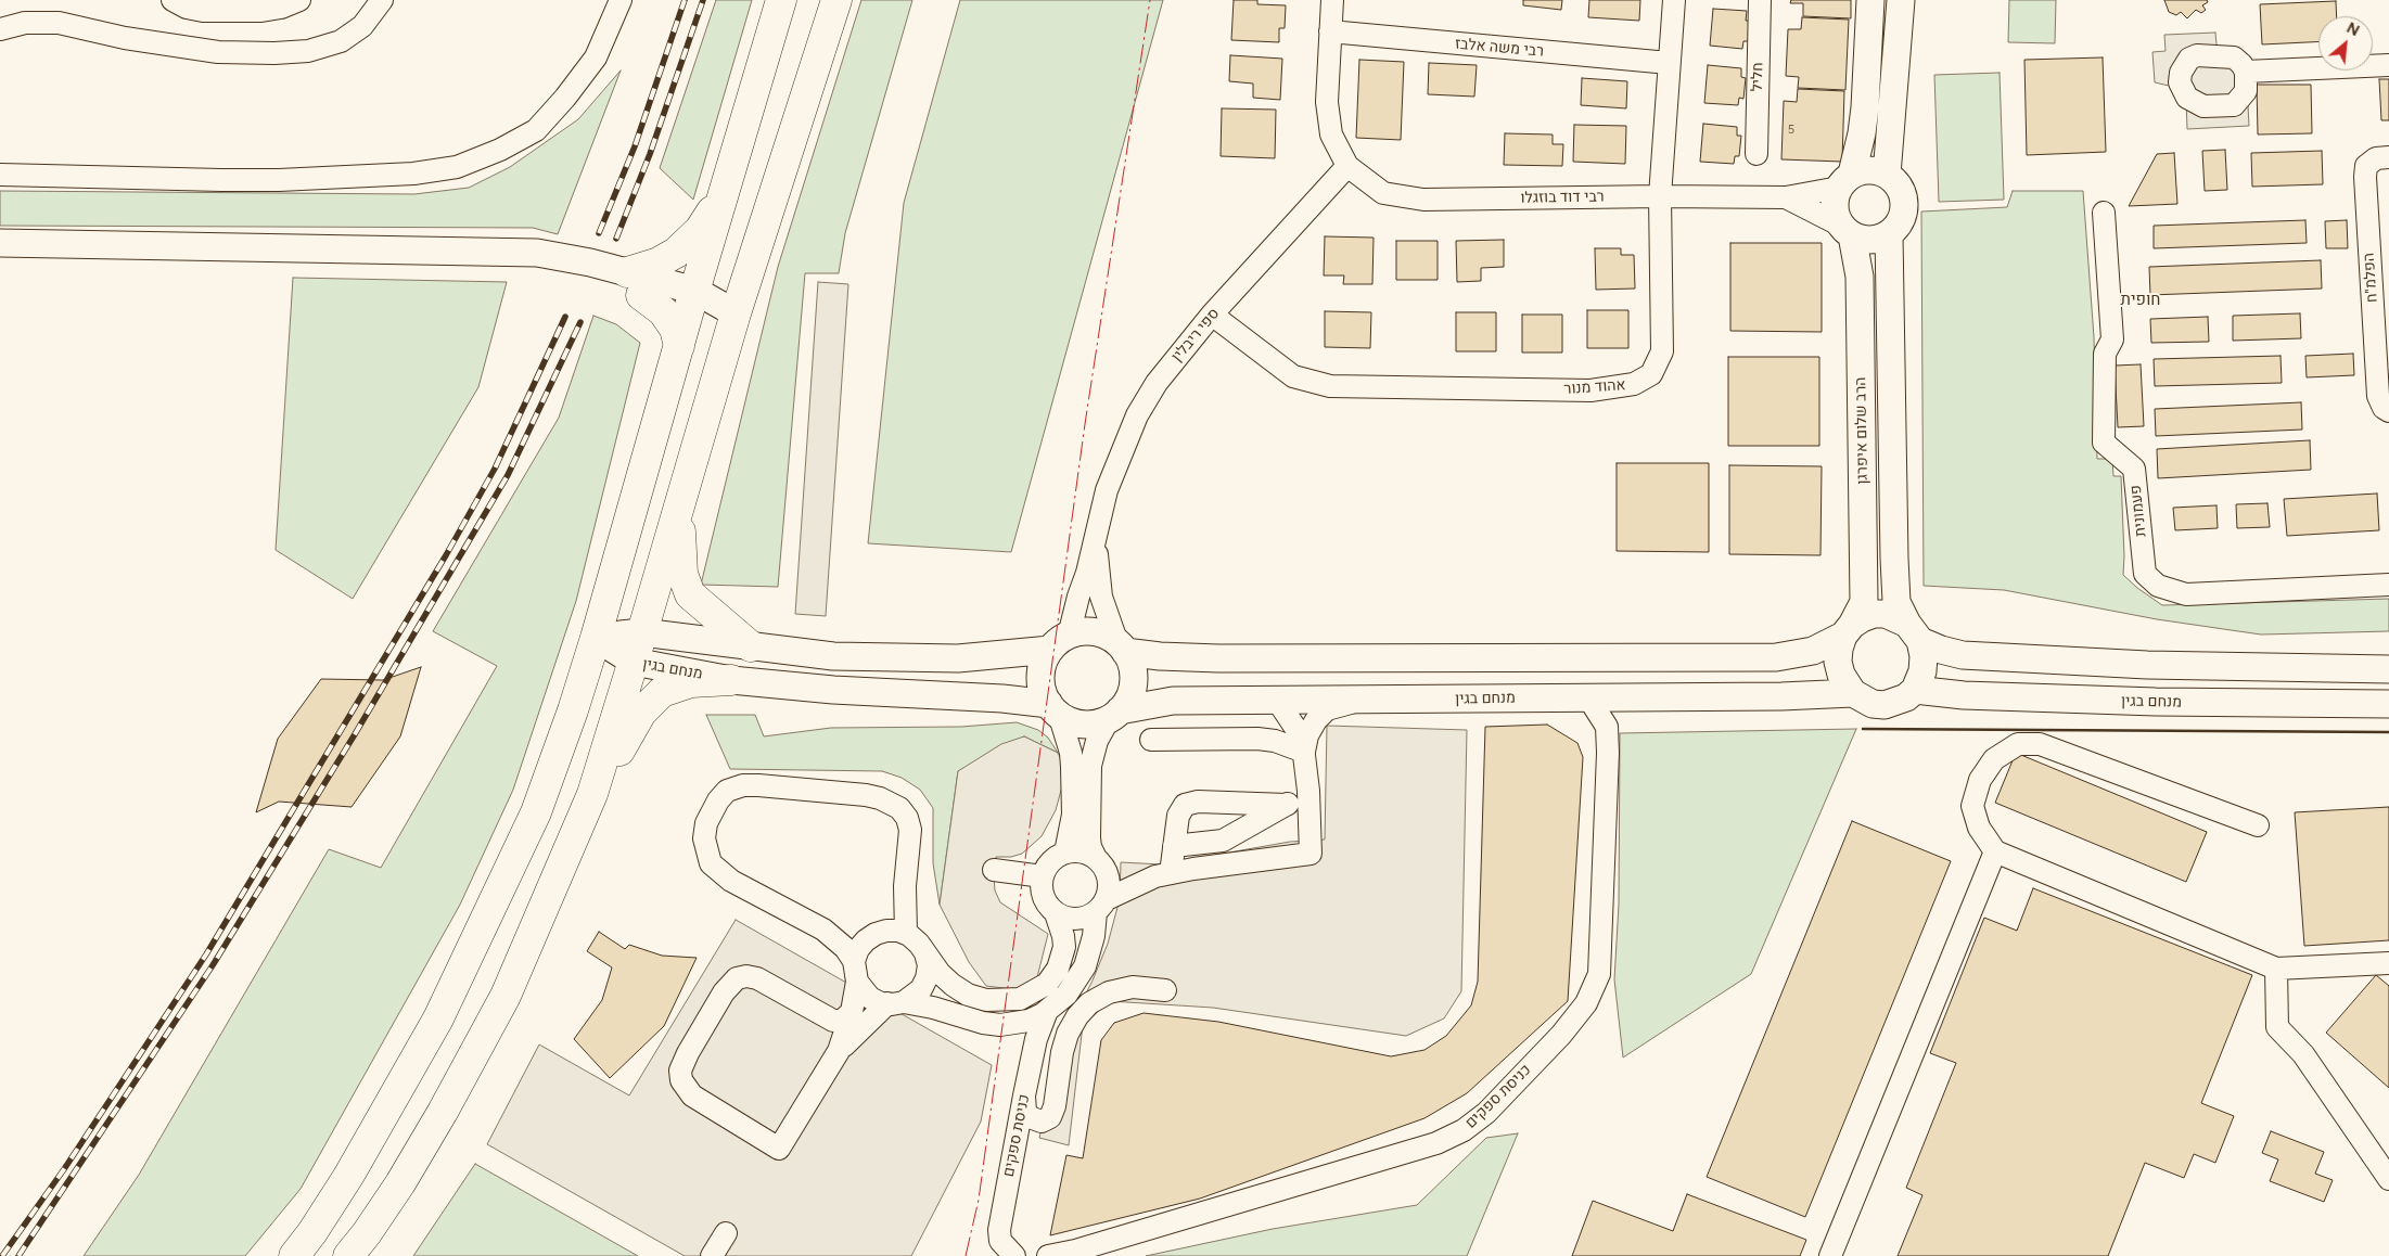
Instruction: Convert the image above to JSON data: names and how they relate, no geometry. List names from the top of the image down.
{
  "streets": {
    "main road": ["הרב שלום איפרגן", "מנחם בגין"],
    "street": [
      "רבי משה אלבז",
      "חליל",
      "רבי דוד בוזגלו",
      "הפלמ\"ח",
      "ספי ריבלין",
      "אהוד מנור",
      "פעמונית",
      "כניסת ספקים"
    ]
  },
  "crossings": [
    ["רבי משה אלבז", "אהוד מנור"],
    ["רבי דוד בוזגלו", "ספי ריבלין"],
    ["רבי דוד בוזגלו", "אהוד מנור"],
    ["רבי דוד בוזגלו", "הרב שלום איפרגן"],
    ["ספי ריבלין", "אהוד מנור"],
    ["ספי ריבלין", "מנחם בגין"],
    ["הרב שלום איפרגן", "מנחם בגין"],
    ["מנחם בגין", "כניסת ספקים"]
  ],
  "districts": ["חופית"],
  "house_numbers": ["5"],
  "north": "top right"
}
